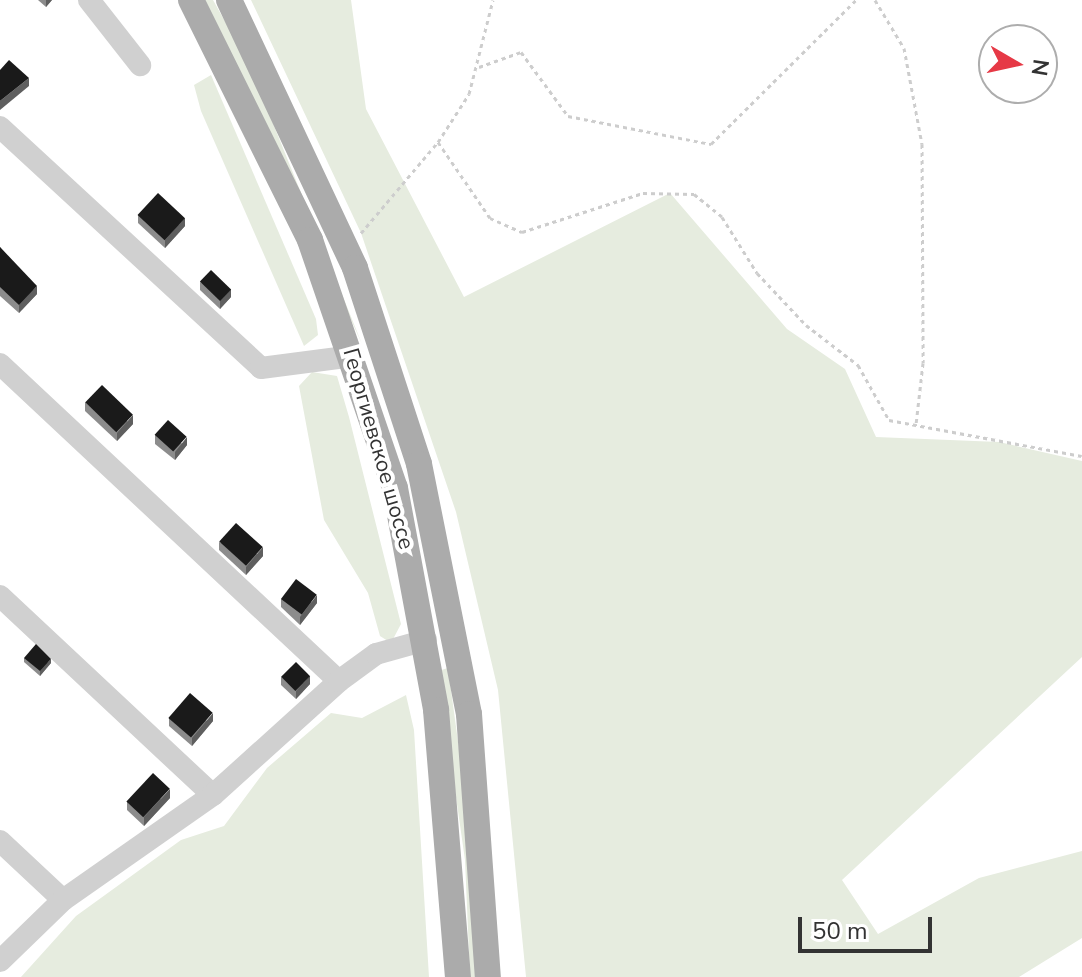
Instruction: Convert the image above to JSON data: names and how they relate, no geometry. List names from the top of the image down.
{
  "streets": {
    "main road": ["Георгиевское шоссе"]
  },
  "scale_bar": "50 m",
  "north": "right"
}
